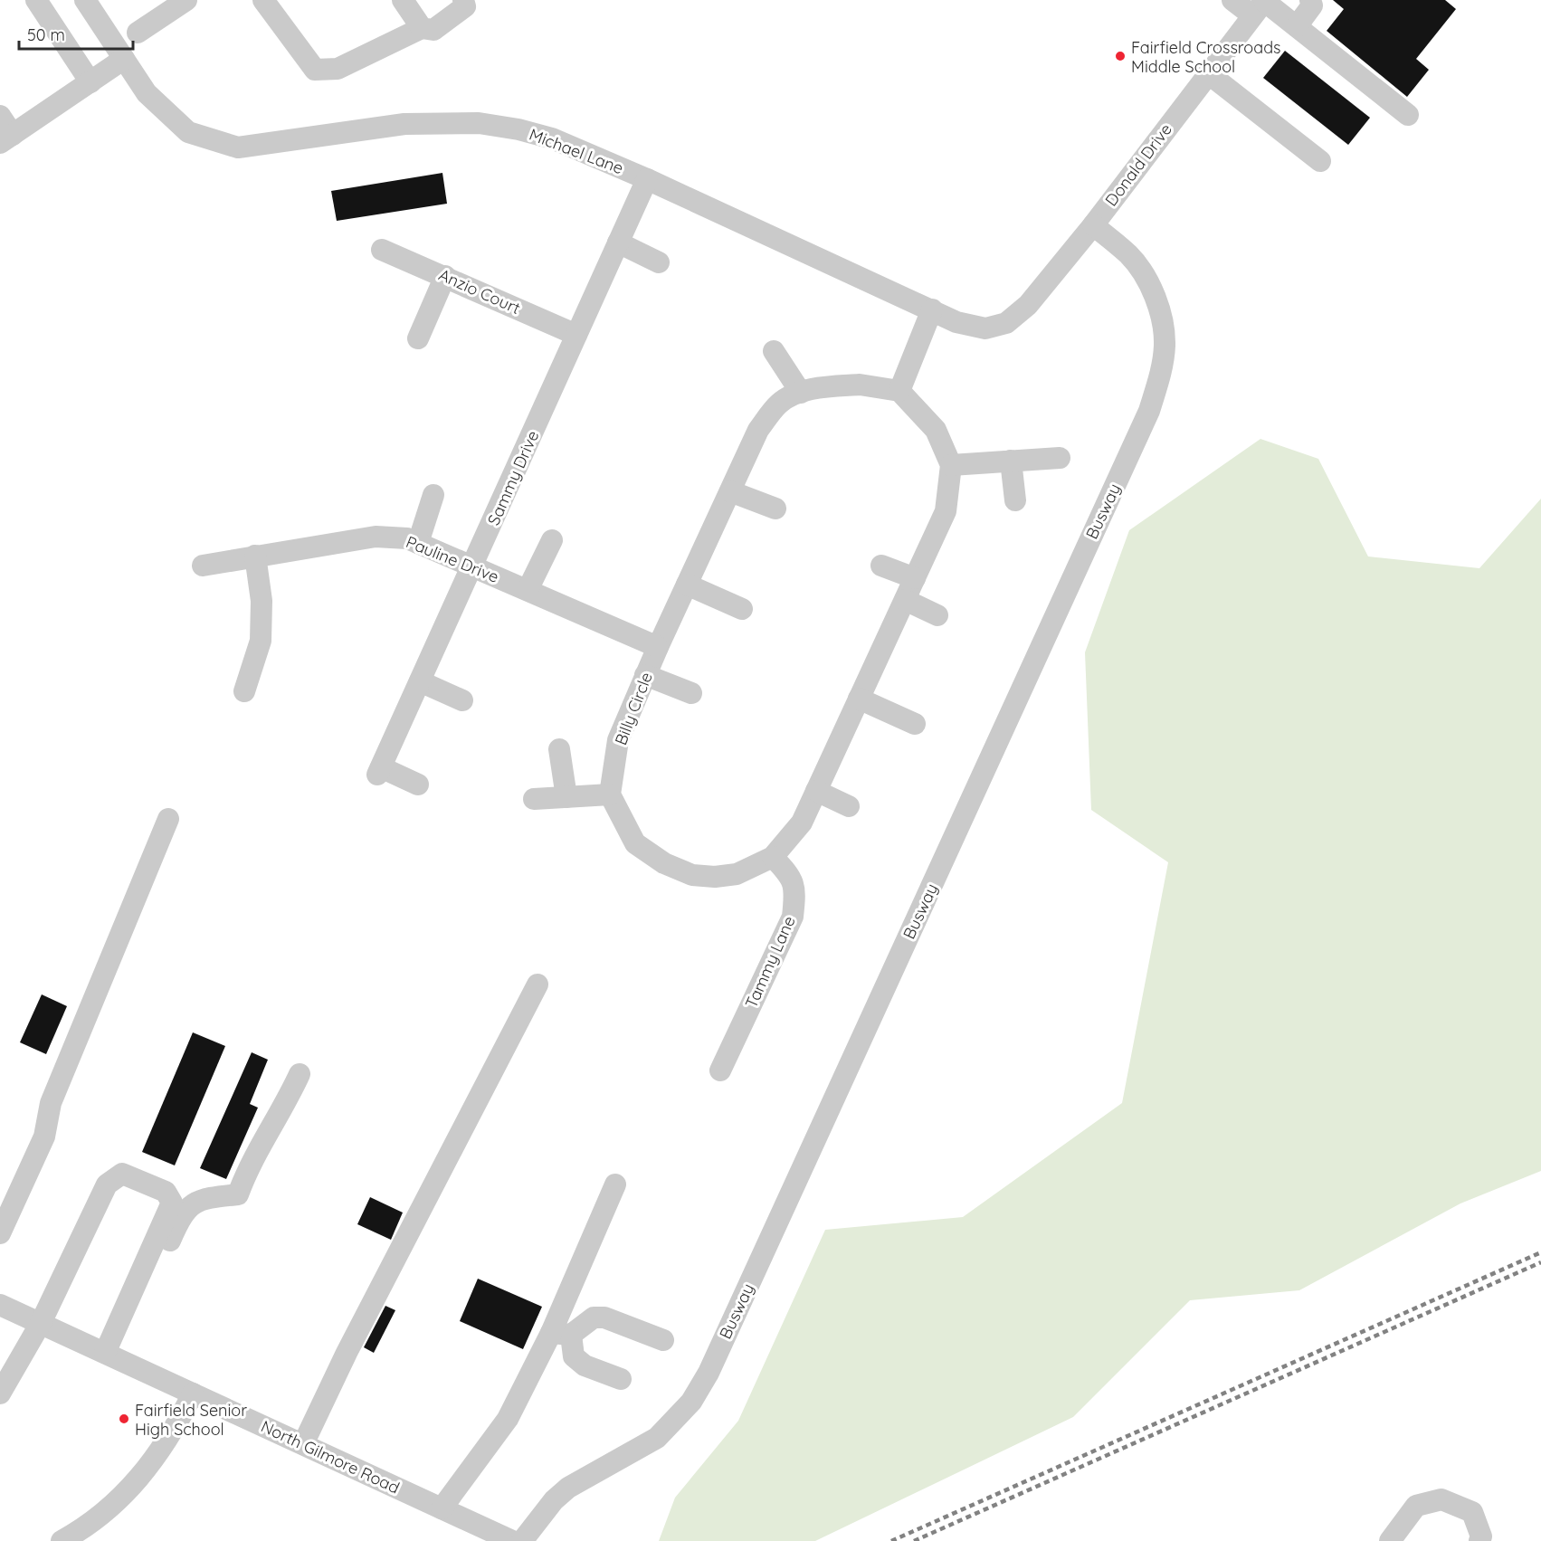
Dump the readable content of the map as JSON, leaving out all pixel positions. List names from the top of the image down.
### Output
{
  "streets": {
    "street": [
      "Michael Lane",
      "Donald Drive",
      "Anzio Court",
      "Sammy Drive",
      "Busway",
      "Pauline Drive",
      "Billy Circle",
      "Tammy Lane",
      "North Gilmore Road"
    ]
  },
  "crossings": [
    ["Michael Lane", "Donald Drive"],
    ["Michael Lane", "Sammy Drive"],
    ["Donald Drive", "Busway"],
    ["Anzio Court", "Sammy Drive"],
    ["Sammy Drive", "Pauline Drive"],
    ["Pauline Drive", "Billy Circle"]
  ],
  "places": ["Fairfield Crossroads Middle School", "Fairfield Senior High School"],
  "scale_bar": "50 m"
}
